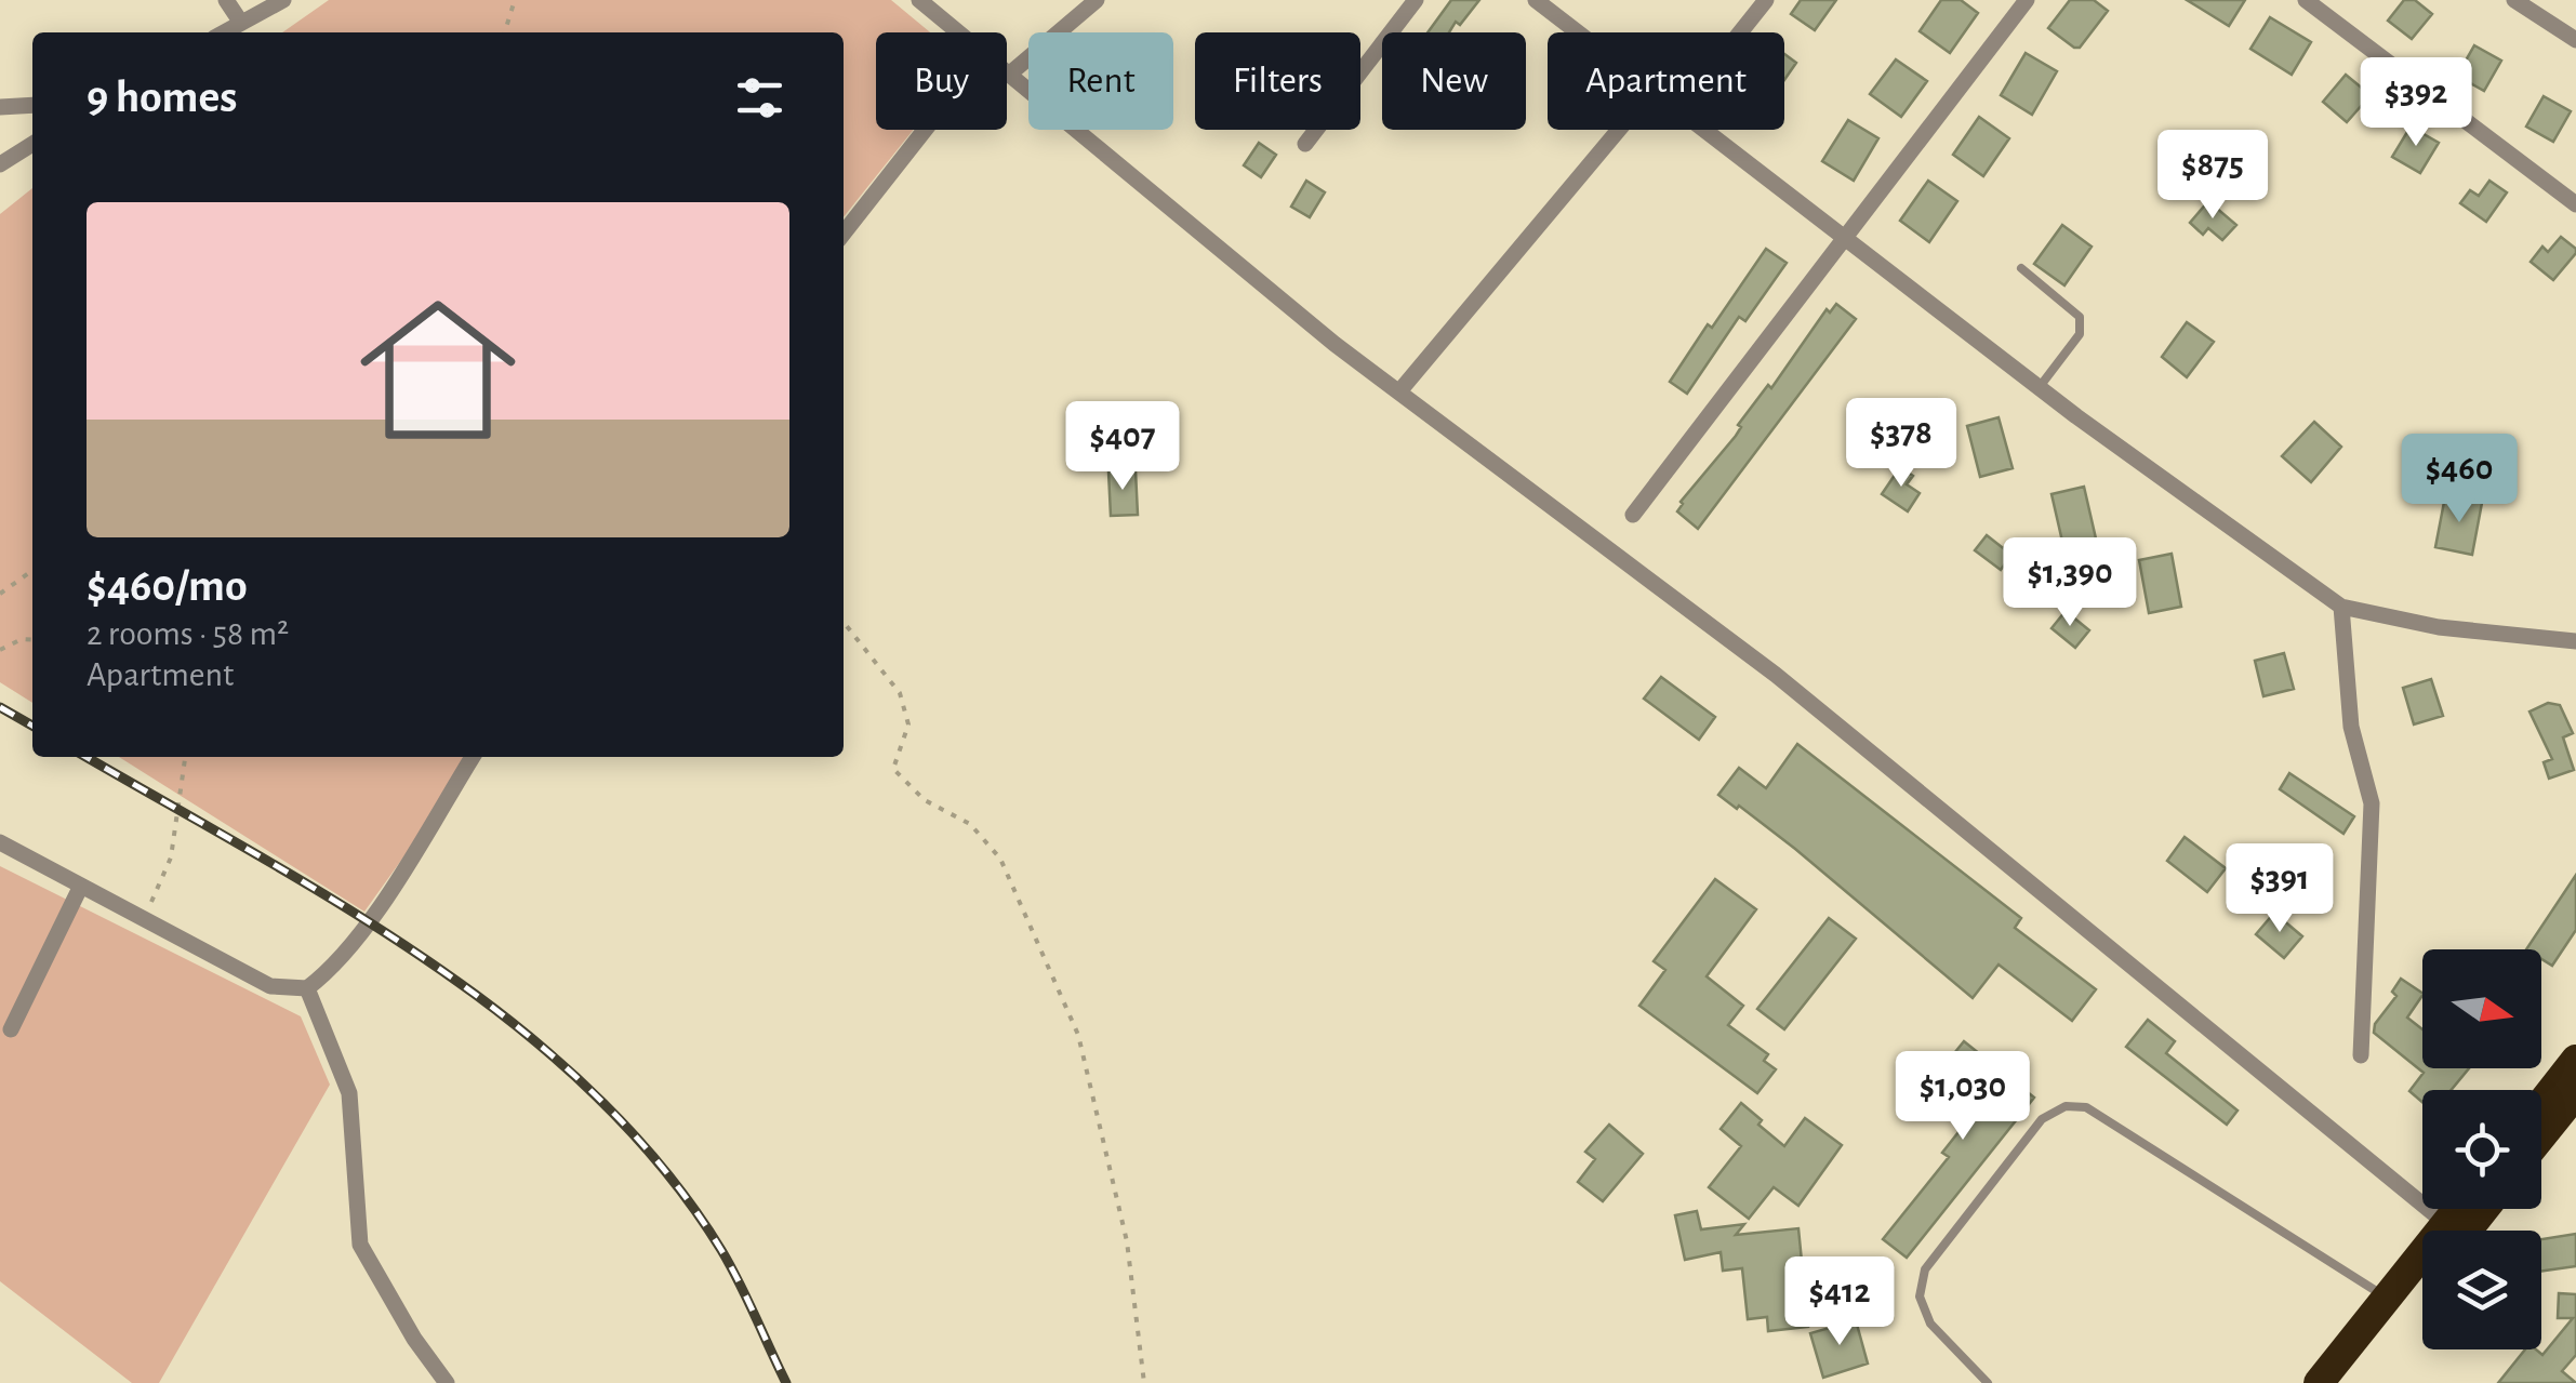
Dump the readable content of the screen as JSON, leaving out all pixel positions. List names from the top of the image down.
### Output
{
  "north": "right",
  "page": {
    "chip": [
      "Buy",
      "Rent",
      "Filters",
      "New",
      "Apartment"
    ],
    "heading": "9 homes",
    "price": [
      "$392",
      "$875",
      "$378",
      "$407",
      "$460",
      "$1,390",
      "$391",
      "$1,030",
      "$412"
    ],
    "list": [
      {
        "name": "$460/mo",
        "note": "2 rooms · 58 m² · Apartment"
      }
    ]
  }
}
